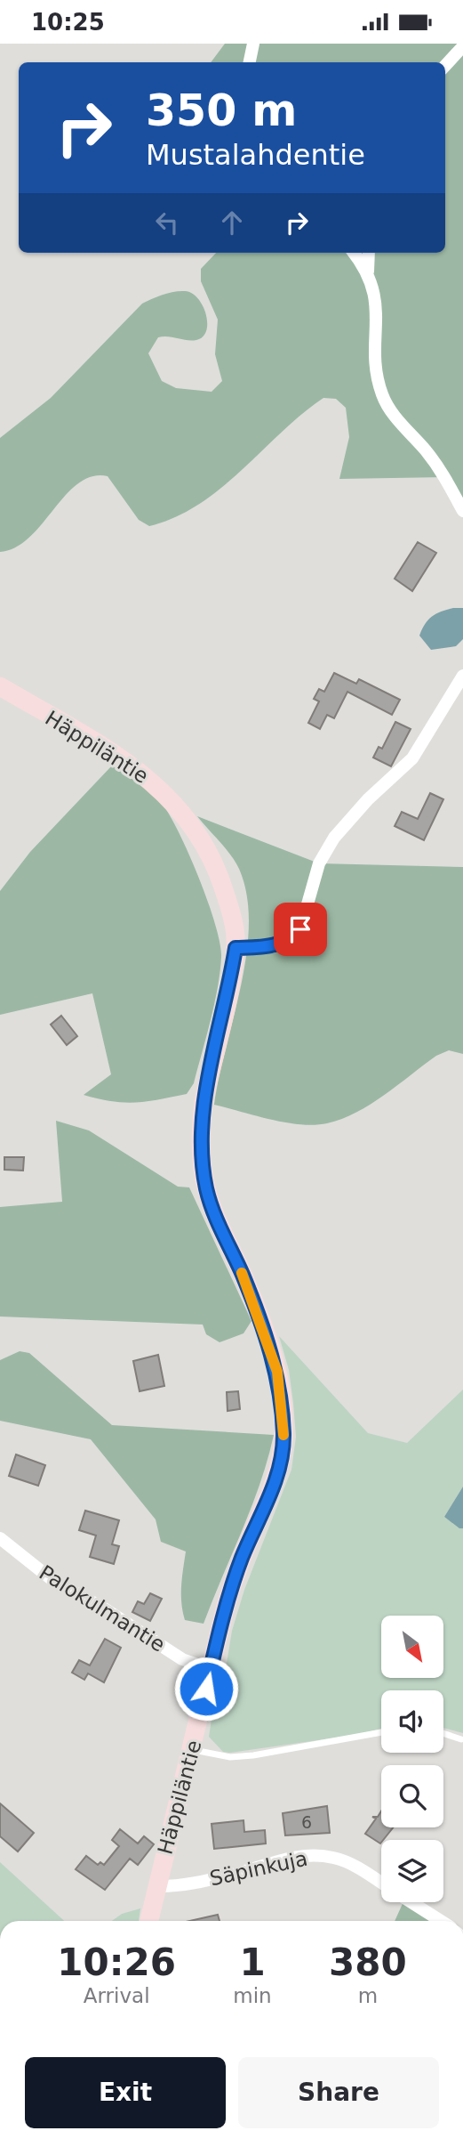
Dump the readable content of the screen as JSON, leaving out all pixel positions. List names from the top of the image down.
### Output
{
  "streets": {
    "street": ["Häppiläntie", "Palokulmantie", "Säpinkuja"]
  },
  "crossings": [
    ["Häppiläntie", "Palokulmantie"],
    ["Häppiläntie", "Säpinkuja"]
  ],
  "house_numbers": ["6"],
  "north": "bottom right",
  "page": {
    "status": "10:25",
    "turn": ["350 m", "Mustalahdentie"],
    "eta": [
      "10:26",
      "Arrival",
      "1",
      "min",
      "380",
      "m"
    ],
    "buttons": ["Exit", "Share"]
  }
}
